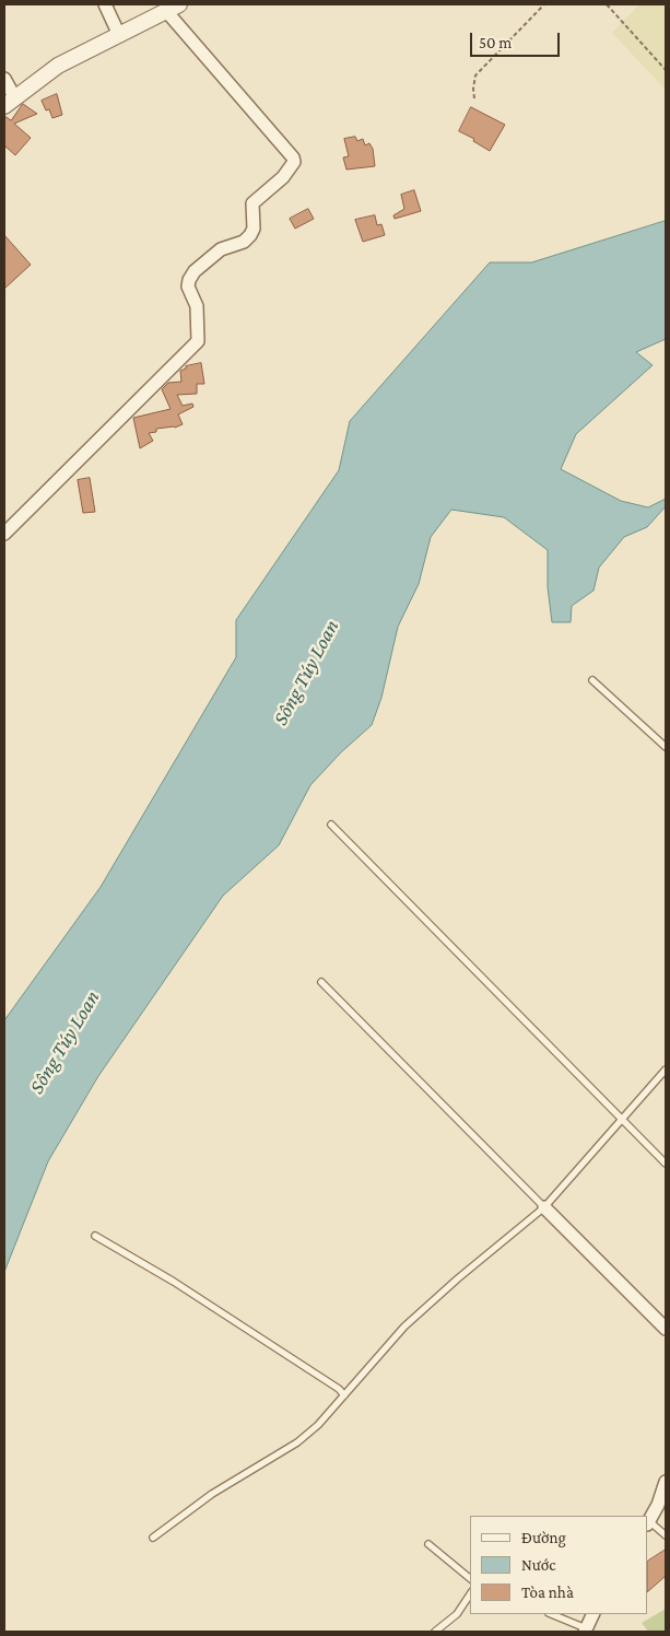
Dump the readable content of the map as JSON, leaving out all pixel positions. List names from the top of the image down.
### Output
{
  "water": ["Sông Túy Loan"],
  "legend": ["Đường", "Nước", "Tòa nhà"],
  "scale_bar": "50 m"
}
